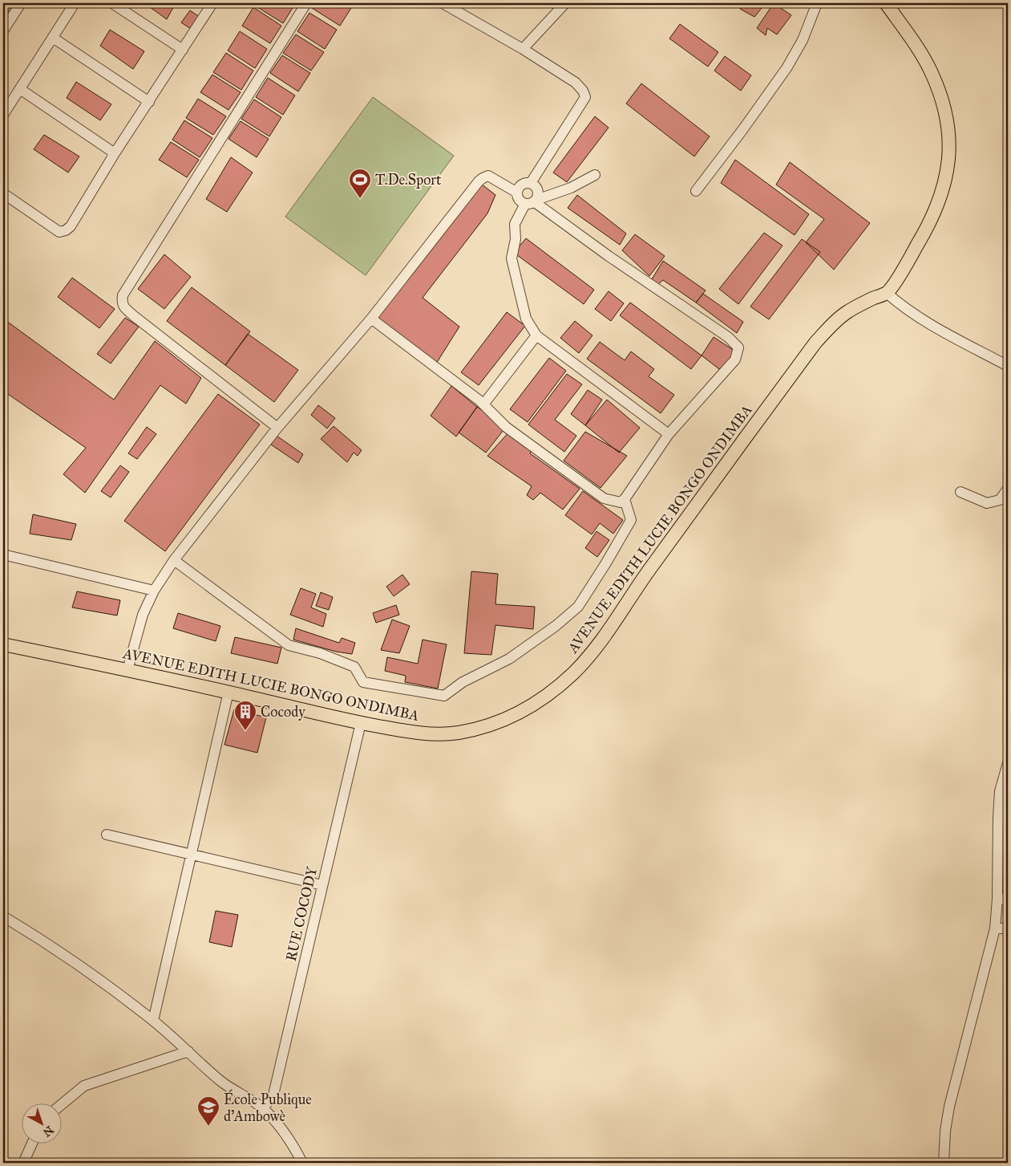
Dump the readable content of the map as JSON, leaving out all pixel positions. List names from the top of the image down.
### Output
{
  "streets": {
    "main road": ["AVENUE EDITH LUCIE BONGO ONDIMBA"],
    "street": ["RUE COCODY"]
  },
  "crossings": [
    ["AVENUE EDITH LUCIE BONGO ONDIMBA", "RUE COCODY"]
  ],
  "places": {
    "sports": ["T.De.Sport"],
    "building": ["Cocody"],
    "school or university": ["École Publique d’Ambowè"]
  },
  "north": "bottom right"
}
